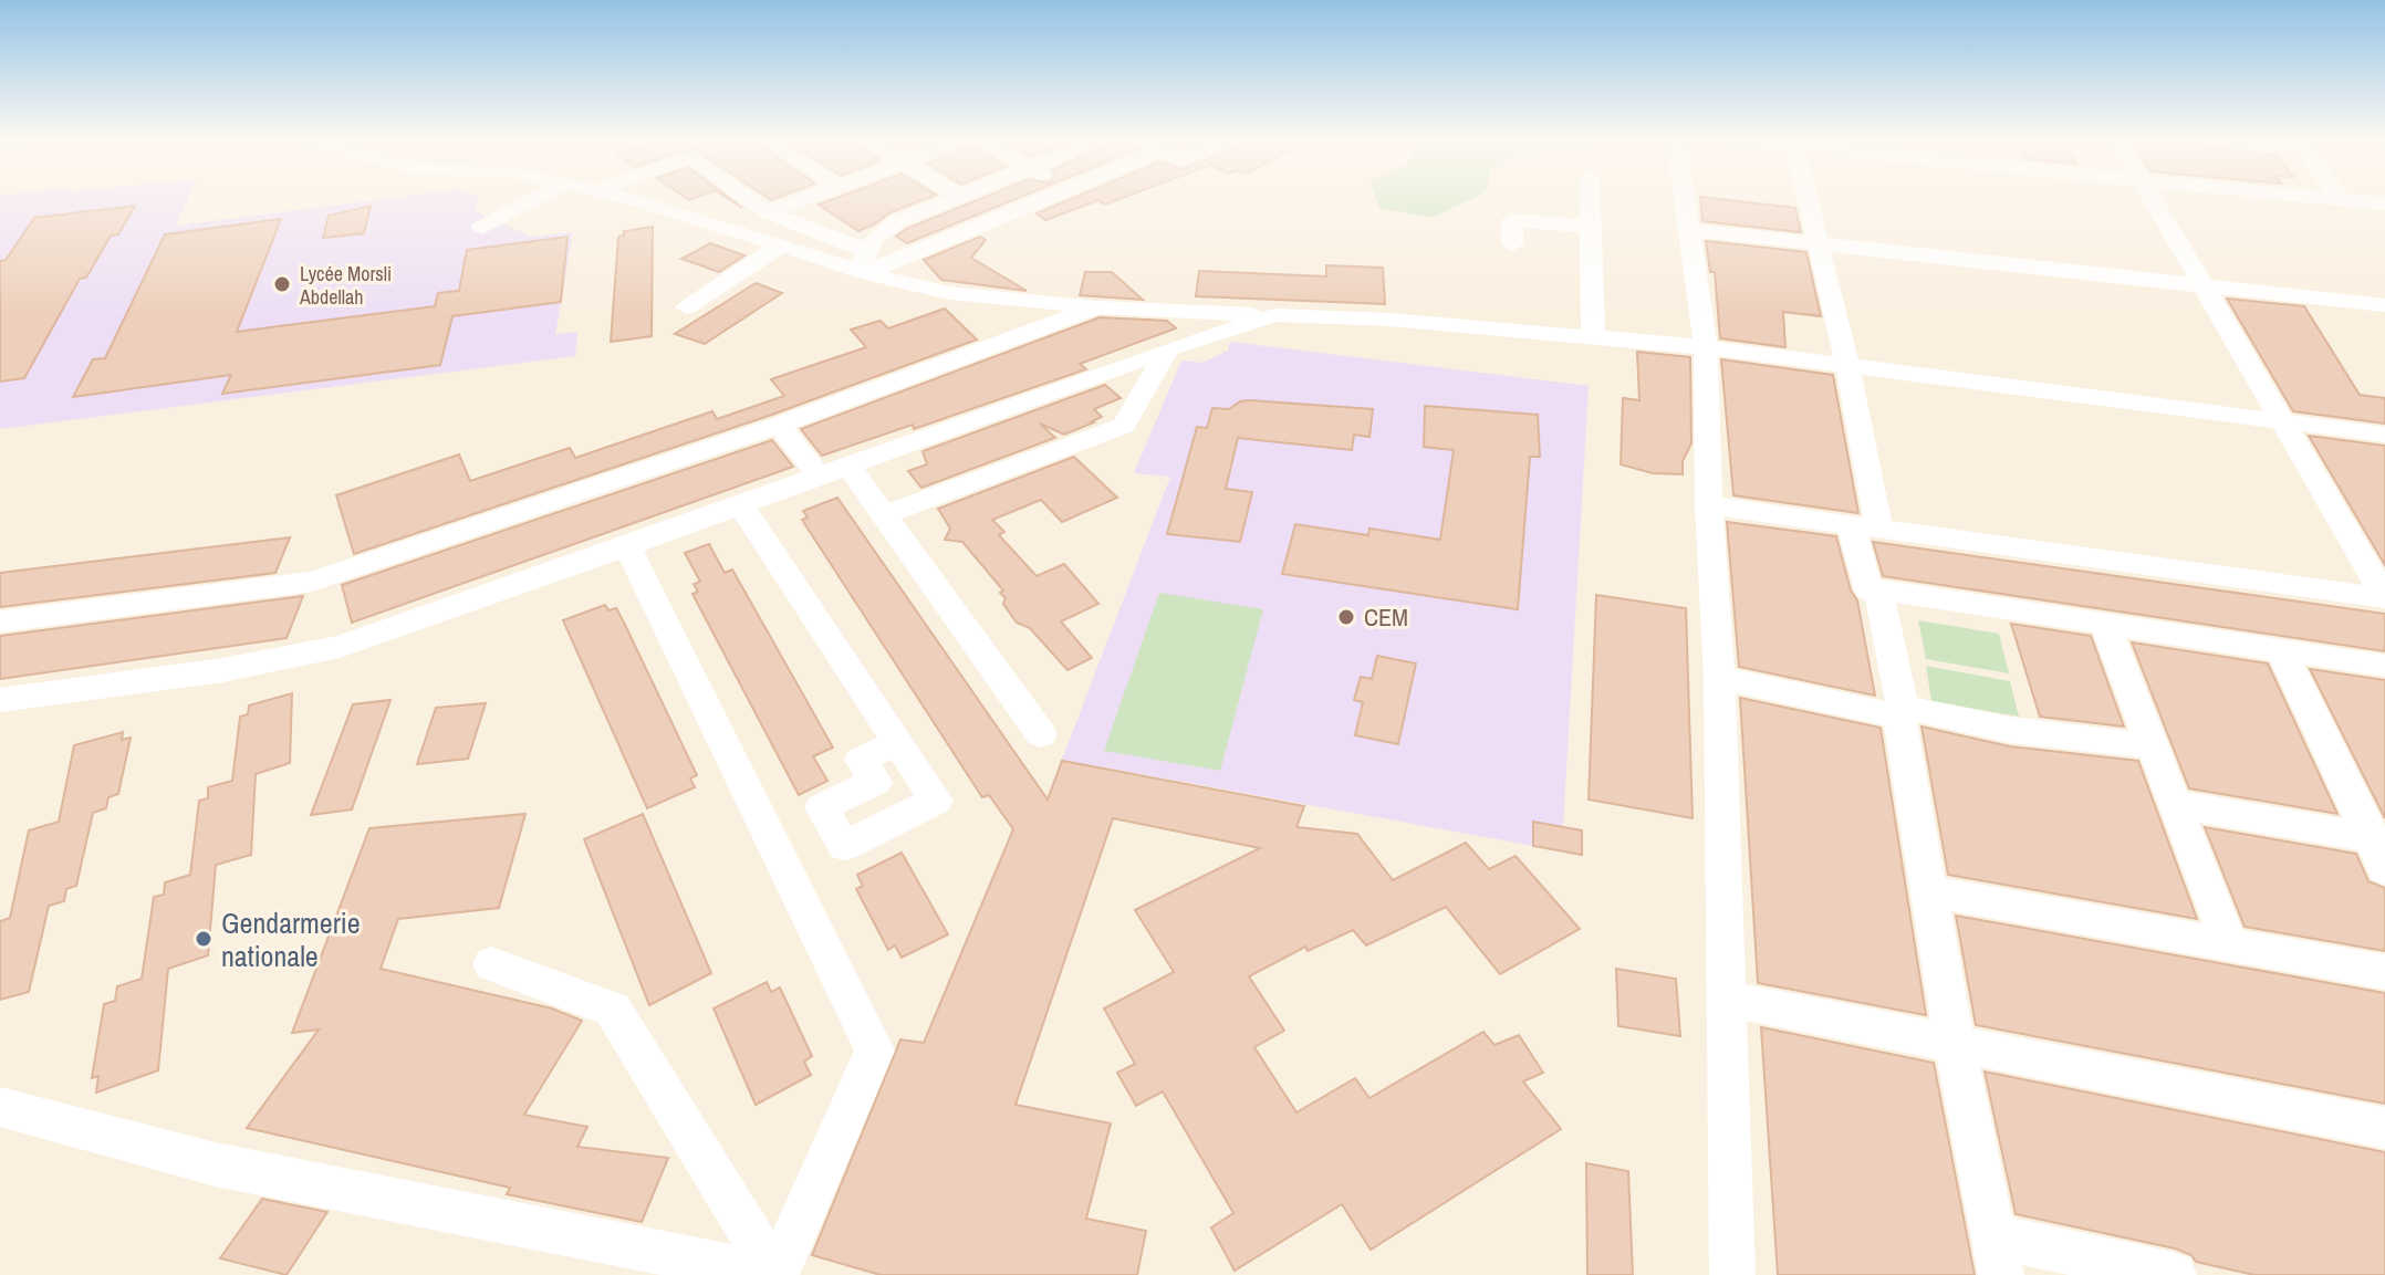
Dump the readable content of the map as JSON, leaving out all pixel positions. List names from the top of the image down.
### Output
{
  "places": ["Lycée Morsli Abdellah", "CEM", "Gendarmerie nationale"]
}
